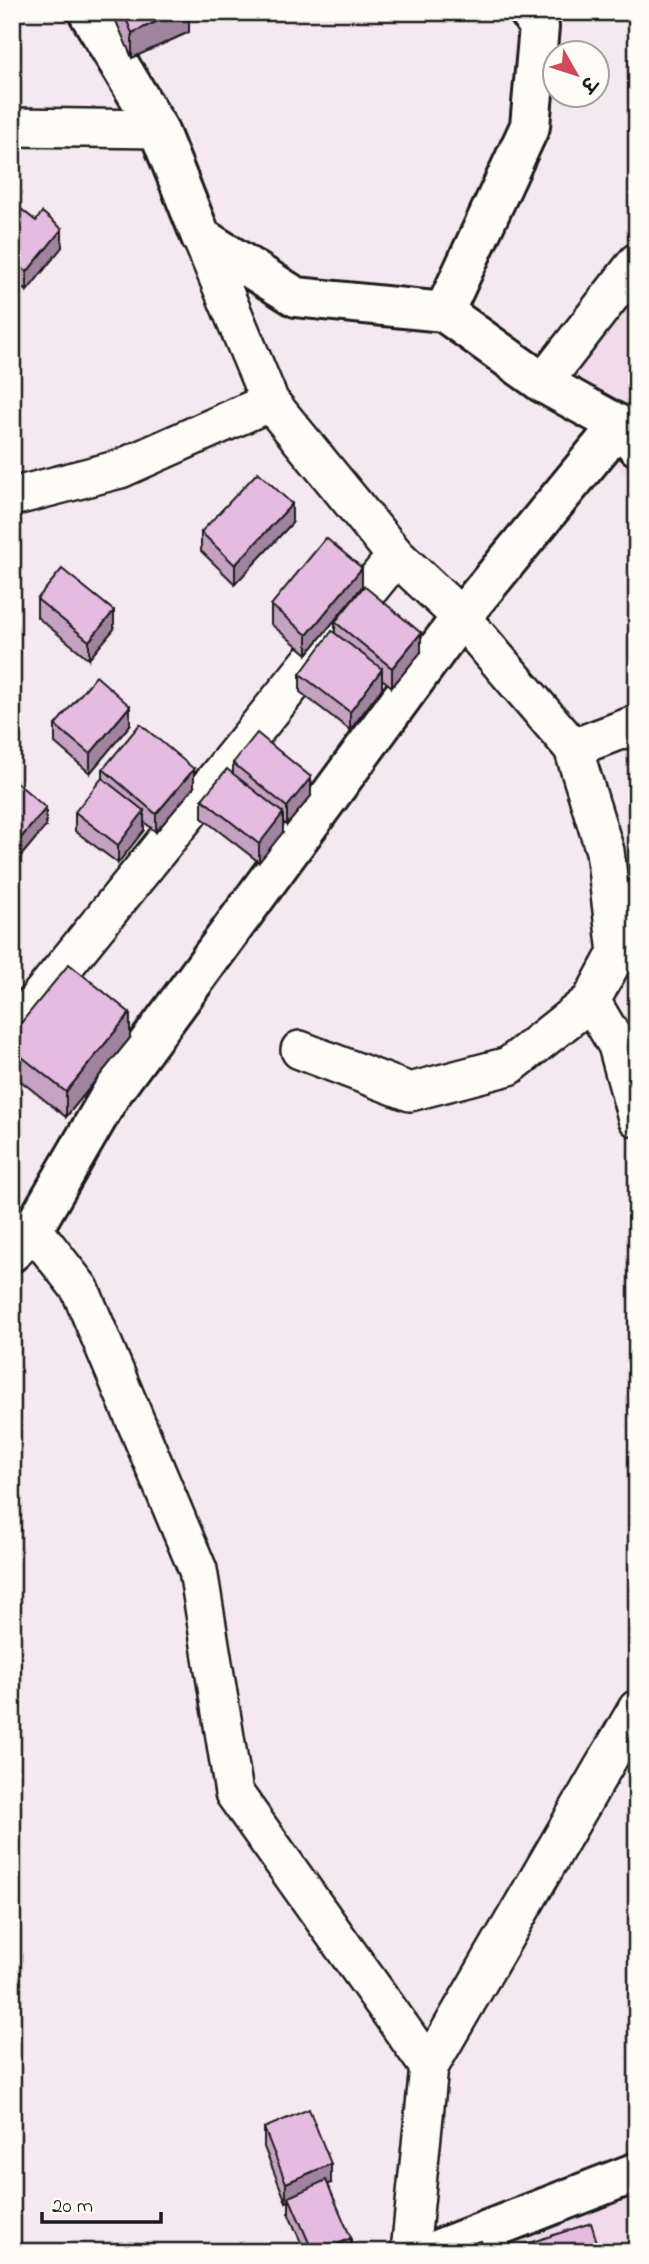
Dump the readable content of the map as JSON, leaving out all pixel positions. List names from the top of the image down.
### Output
{
  "scale_bar": "20 m",
  "north": "bottom right"
}
